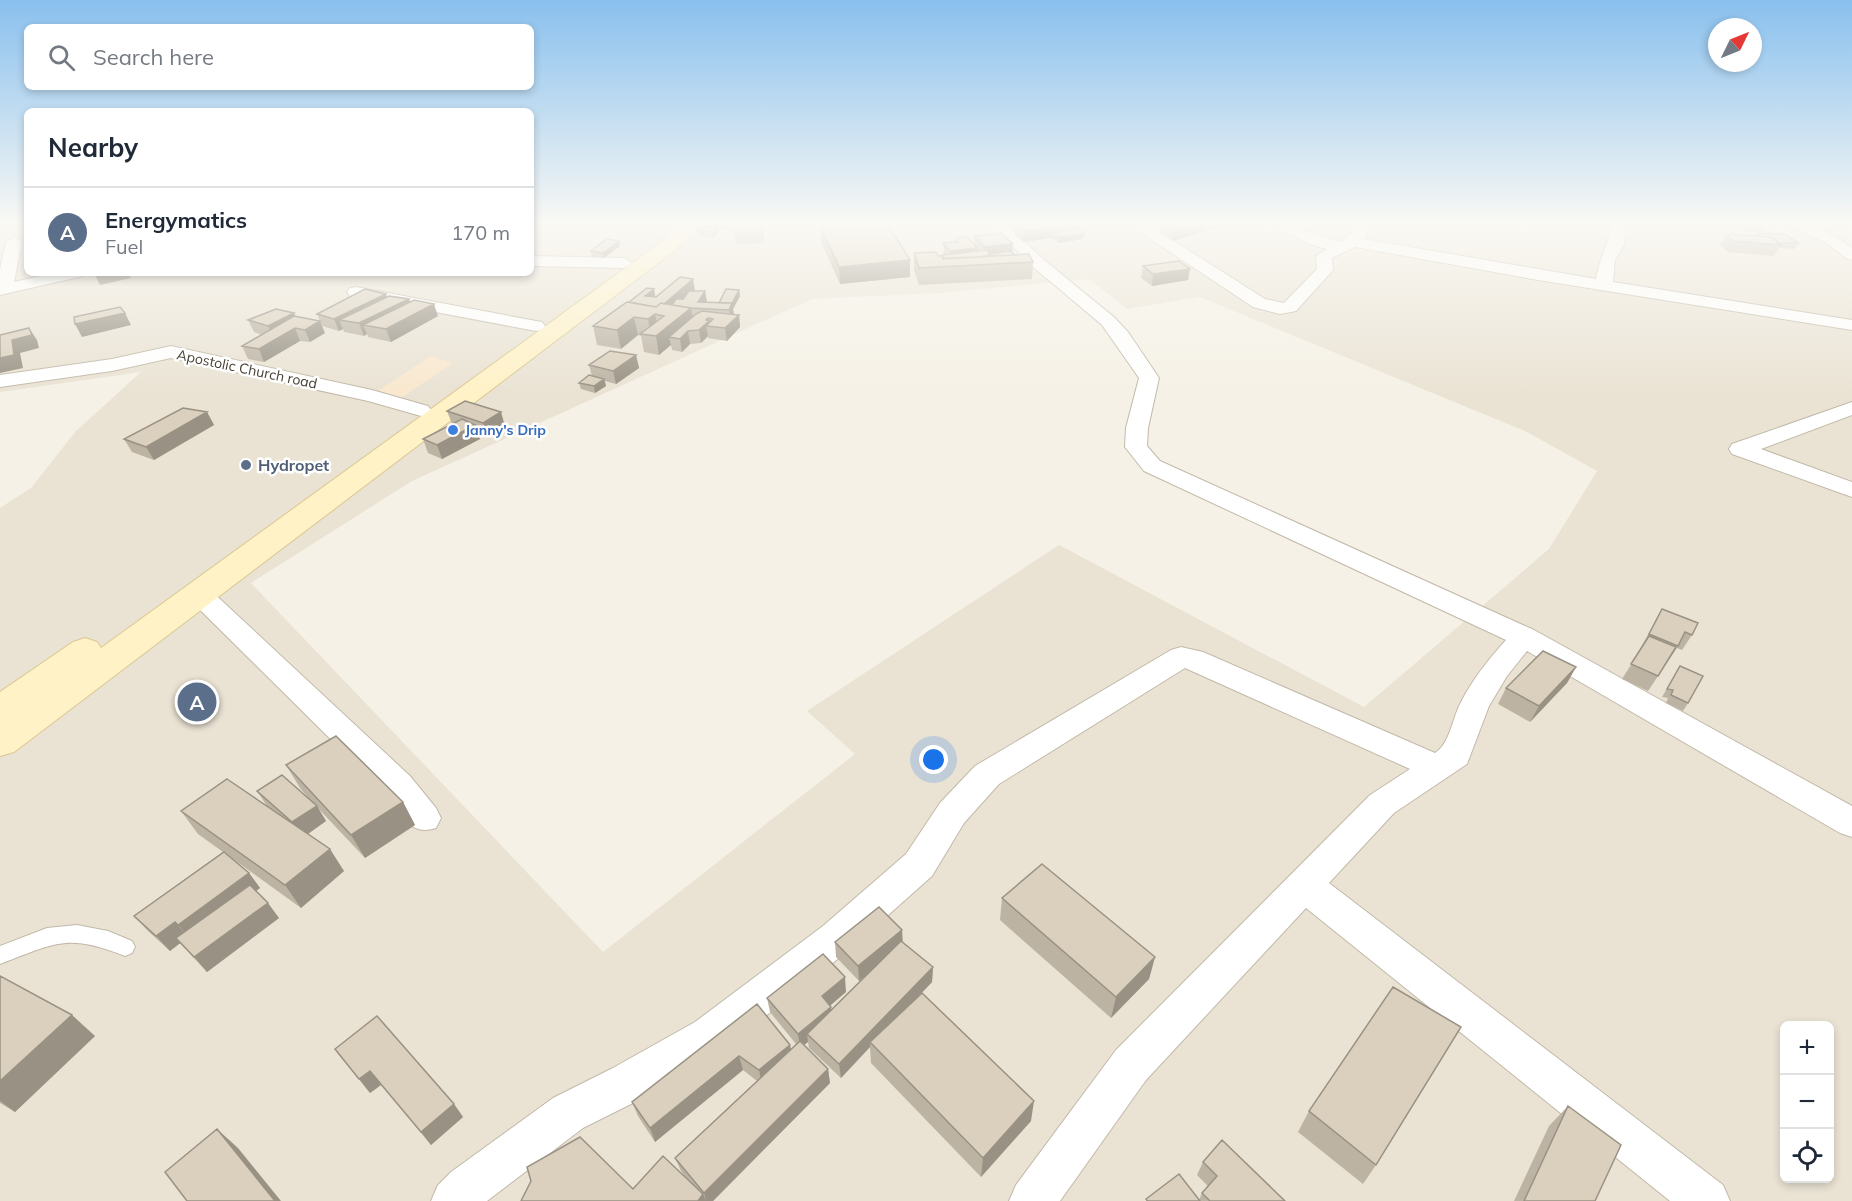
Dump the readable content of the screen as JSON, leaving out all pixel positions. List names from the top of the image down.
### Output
{
  "streets": {
    "street": ["Apostolic Church road"]
  },
  "places": ["Janny's Drip", "Hydropet"],
  "north": "top right",
  "page": {
    "search": "Search here",
    "heading": "Nearby",
    "list": [
      {
        "mark": "A",
        "name": "Energymatics",
        "note": "Fuel",
        "value": "170 m"
      }
    ],
    "pins": "A",
    "map_buttons": ["+", "−"]
  }
}
